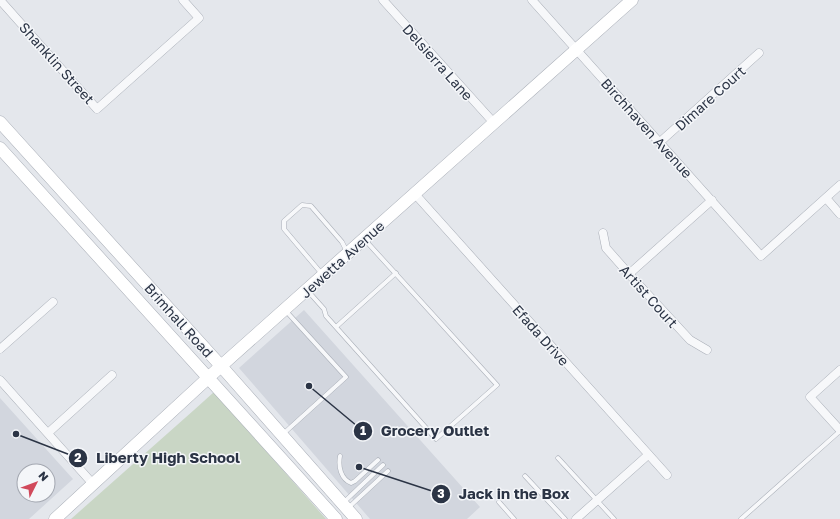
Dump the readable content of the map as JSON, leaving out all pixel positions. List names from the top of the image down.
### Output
{
  "streets": {
    "street": [
      "Delsierra Lane",
      "Shanklin Street",
      "Dimare Court",
      "Birchhaven Avenue",
      "Jewetta Avenue",
      "Artist Court",
      "Brimhall Road",
      "Efada Drive"
    ]
  },
  "crossings": [
    ["Delsierra Lane", "Jewetta Avenue"],
    ["Dimare Court", "Birchhaven Avenue"],
    ["Birchhaven Avenue", "Jewetta Avenue"],
    ["Jewetta Avenue", "Brimhall Road"],
    ["Jewetta Avenue", "Efada Drive"]
  ],
  "places": ["Grocery Outlet", "Liberty High School", "Jack in the Box"],
  "north": "top right"
}
